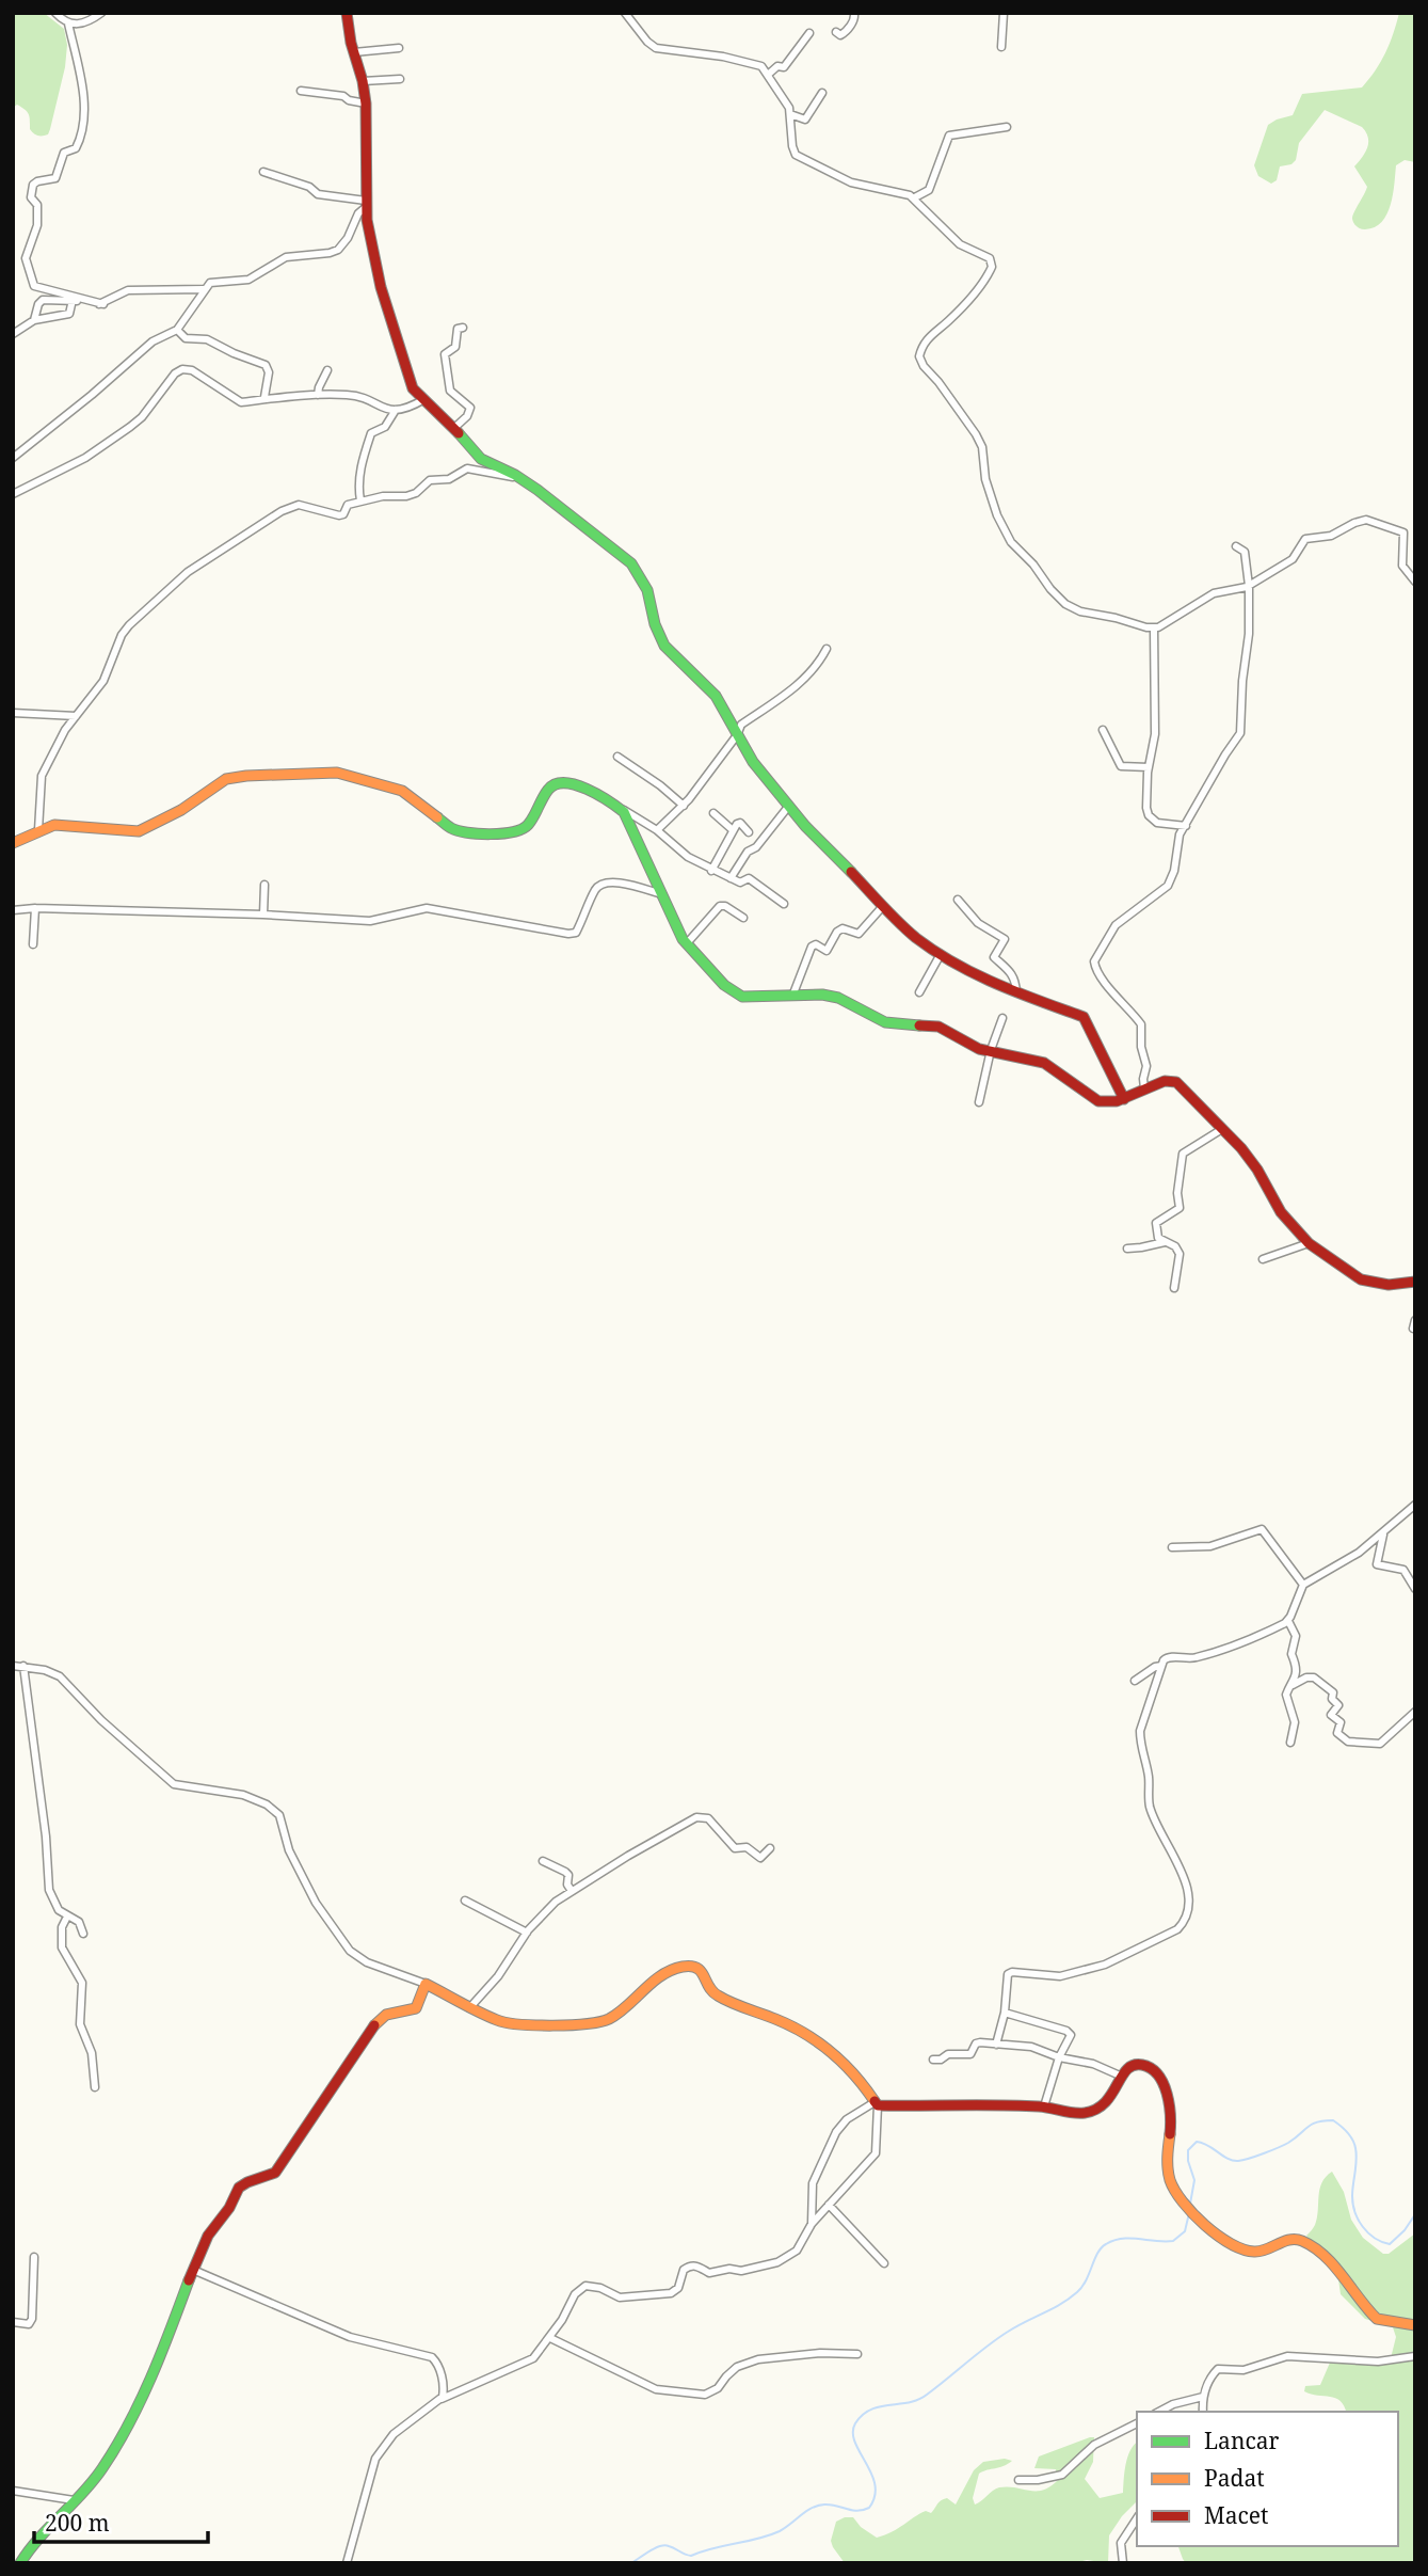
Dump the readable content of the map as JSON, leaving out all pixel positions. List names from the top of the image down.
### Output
{
  "legend": ["Lancar", "Padat", "Macet"],
  "scale_bar": "200 m"
}
